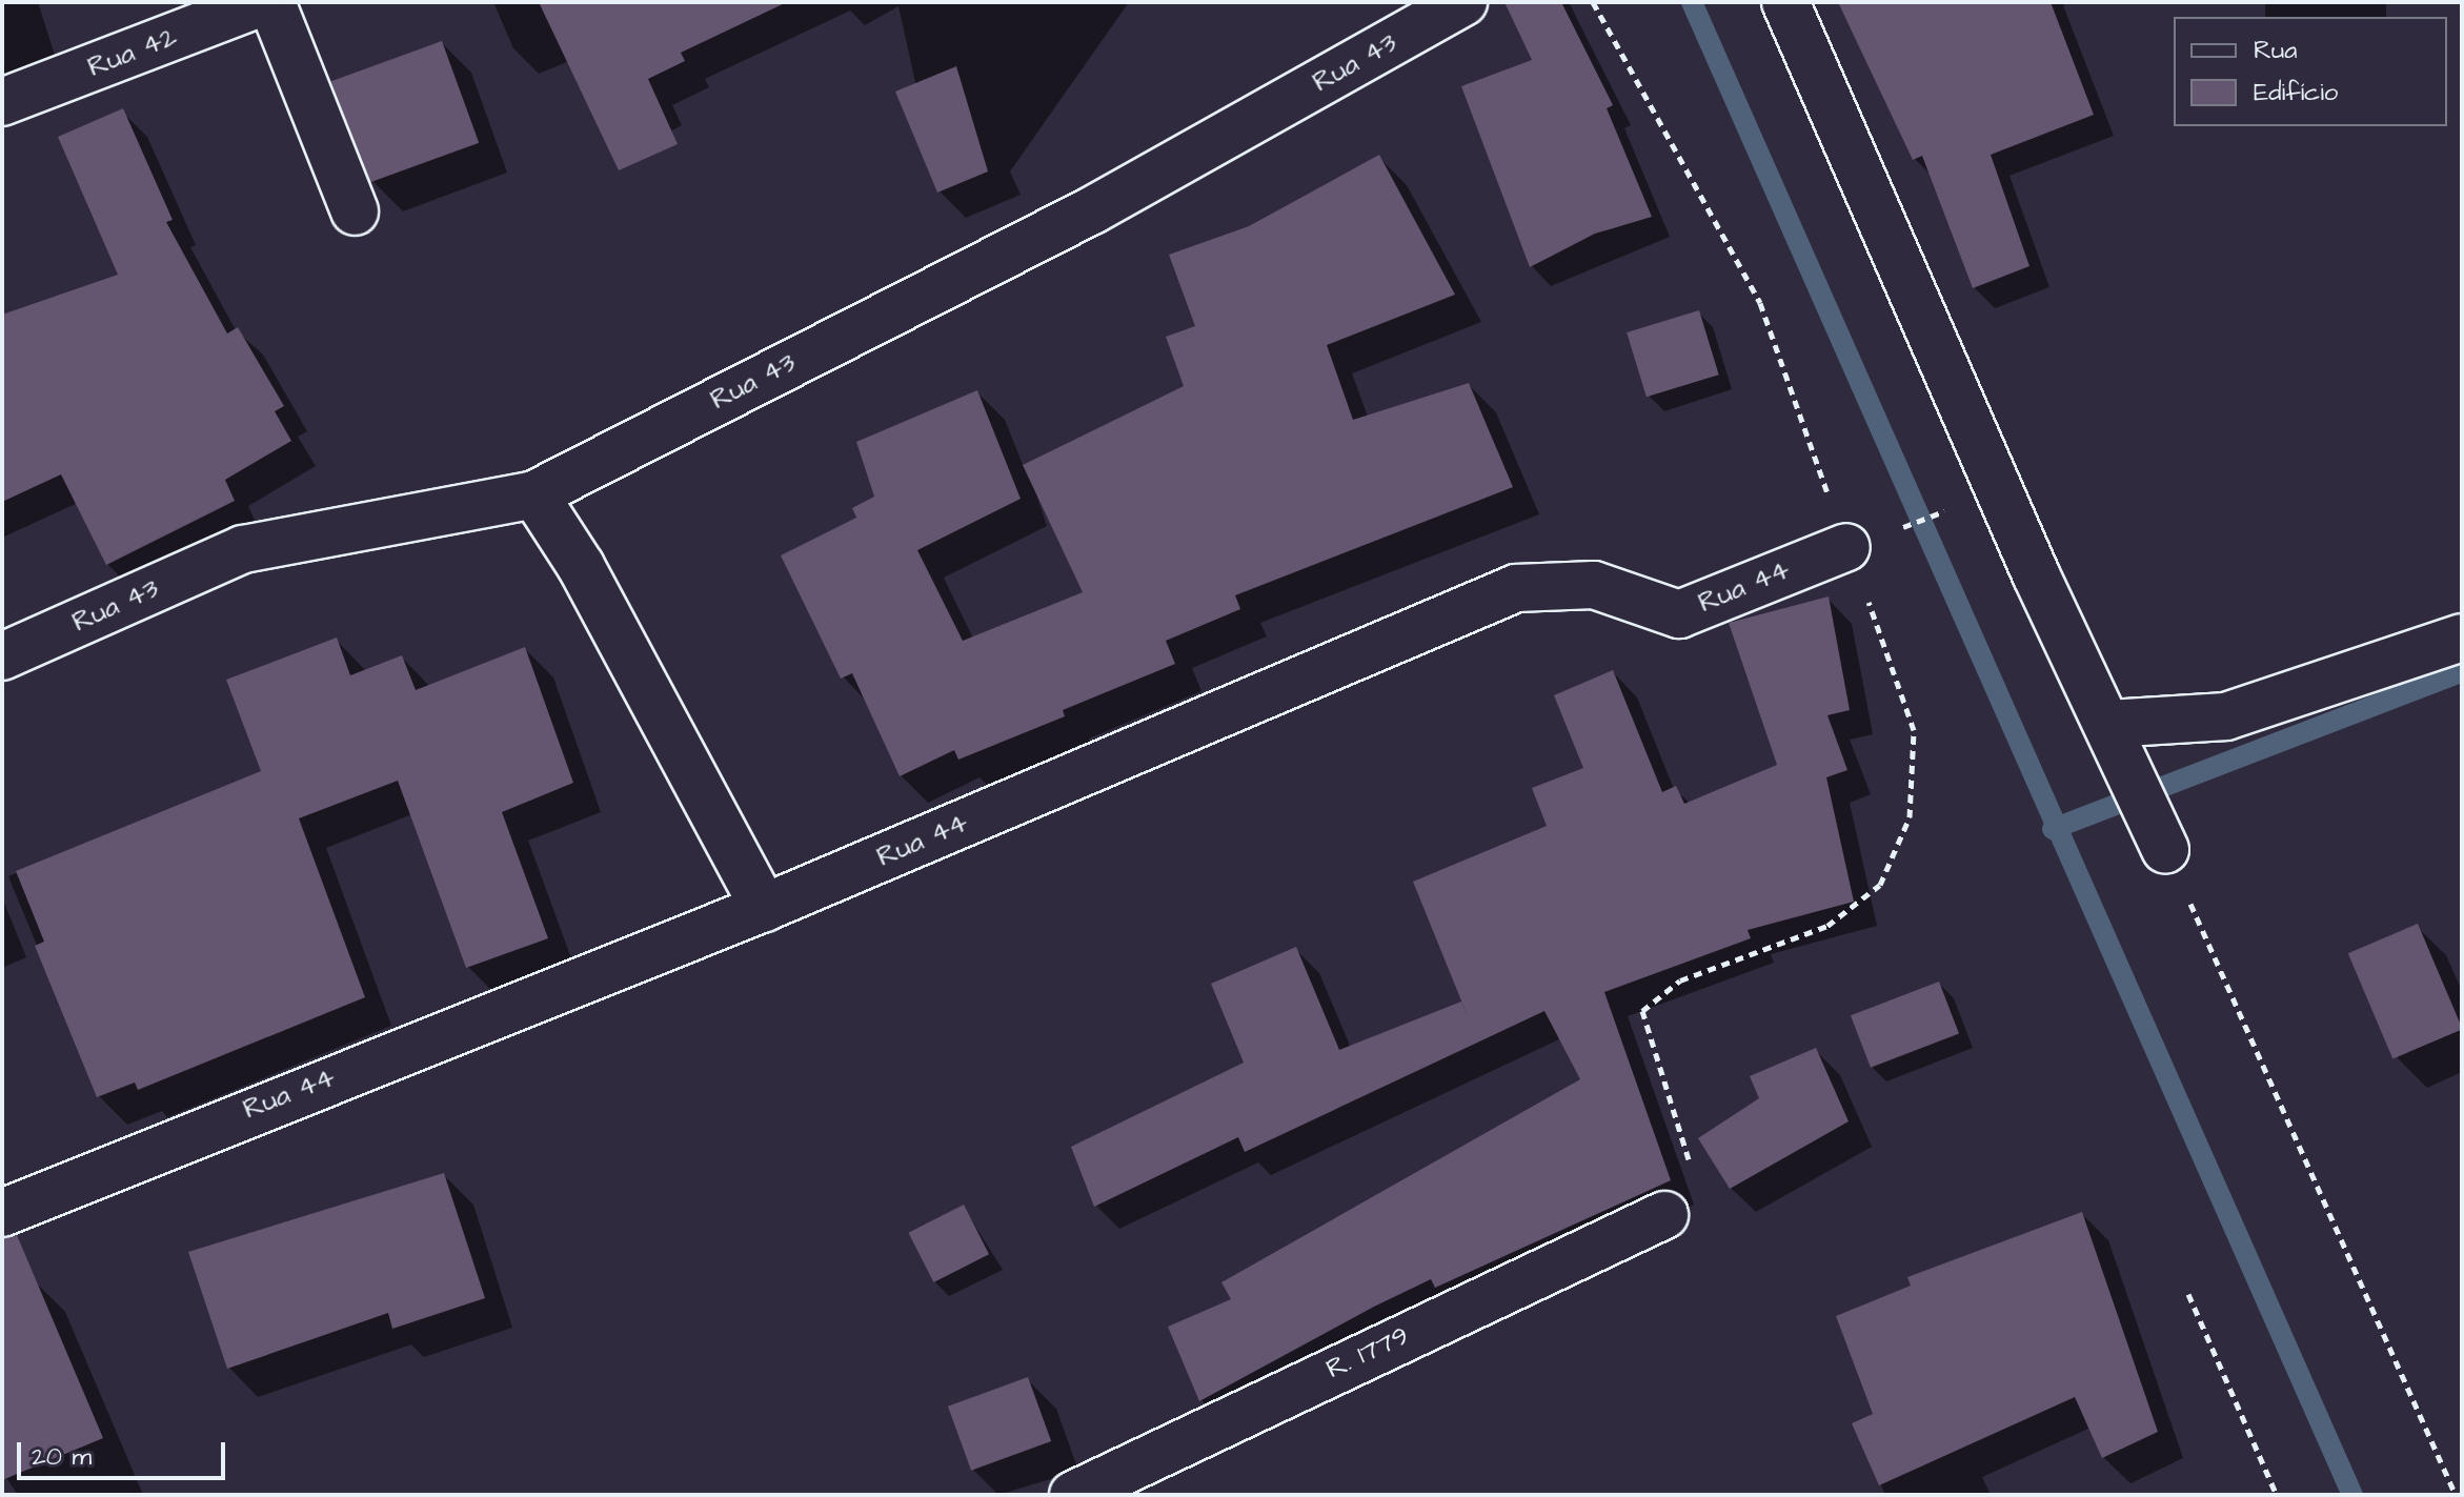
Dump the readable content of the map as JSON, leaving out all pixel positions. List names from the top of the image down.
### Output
{
  "streets": {
    "street": [
      "Rua 42",
      "Rua 43",
      "Rua 44",
      "R. 1779"
    ]
  },
  "legend": ["Rua", "Edifício"],
  "scale_bar": "20 m"
}
